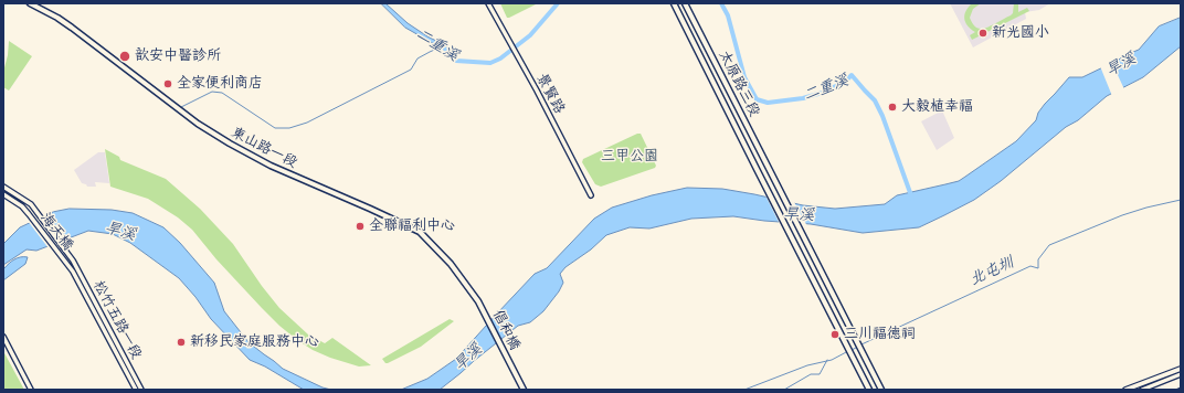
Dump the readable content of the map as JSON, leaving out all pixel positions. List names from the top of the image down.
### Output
{
  "streets": {
    "main road": ["太原路三段", "東山路一段", "倡和橋"],
    "street": ["景賢路", "海天橋", "松竹五路一段"]
  },
  "crossings": [
    ["東山路一段", "倡和橋"],
    ["海天橋", "松竹五路一段"]
  ],
  "water": ["二重溪", "旱溪", "北屯圳"],
  "parks": ["三甲公園"],
  "places": [
    "新光國小",
    "歆安中醫診所",
    "全家便利商店",
    "大毅植幸福",
    "全聯福利中心",
    "三川福德祠",
    "新移民家庭服務中心"
  ]
}
